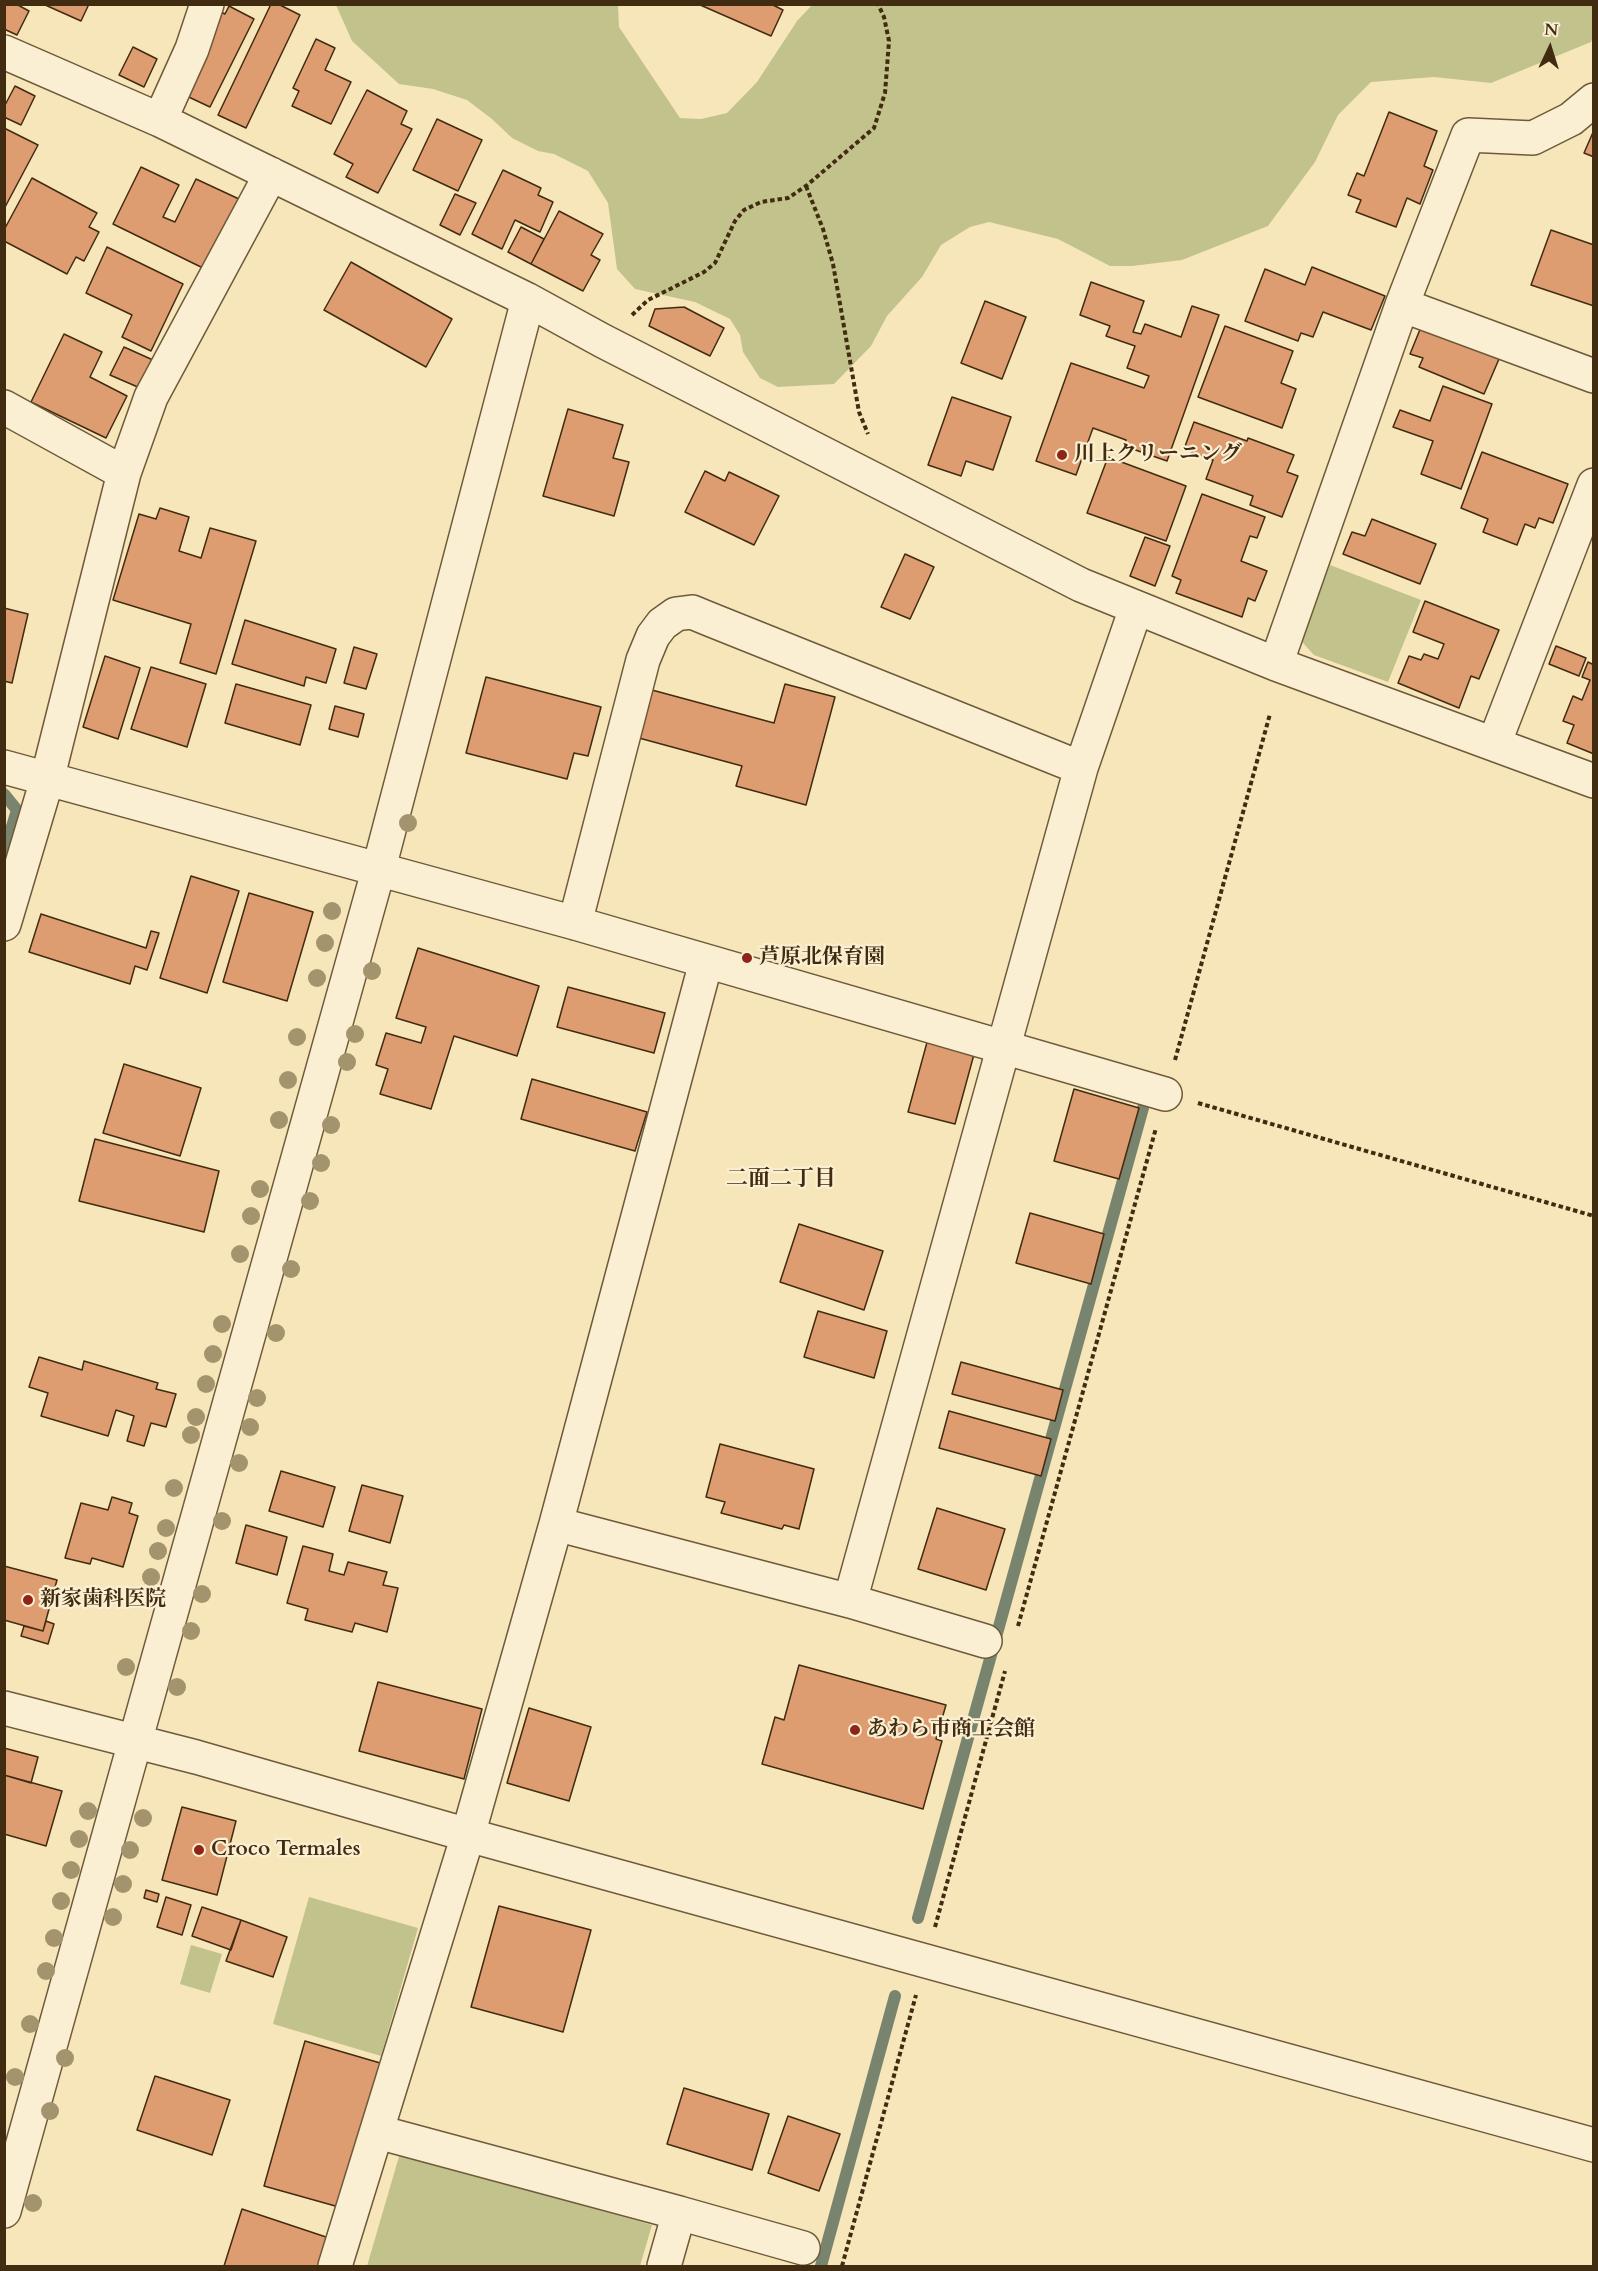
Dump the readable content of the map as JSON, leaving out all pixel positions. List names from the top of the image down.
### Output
{
  "districts": ["二面二丁目"],
  "places": [
    "川上クリーニング",
    "芦原北保育園",
    "新家歯科医院",
    "あわら市商工会館",
    "Croco Termales"
  ],
  "north": "top"
}
